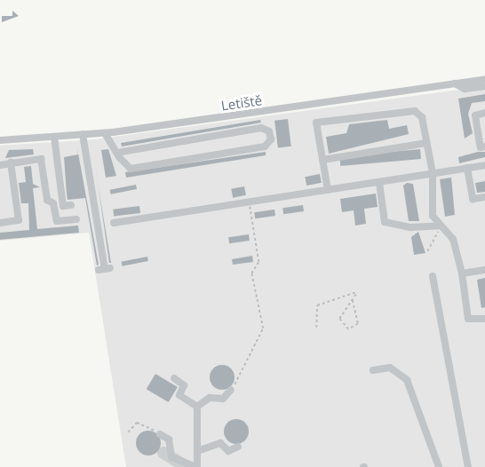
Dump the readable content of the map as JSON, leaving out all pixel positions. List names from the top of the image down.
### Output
{
  "streets": {
    "street": ["Letiště"]
  }
}
